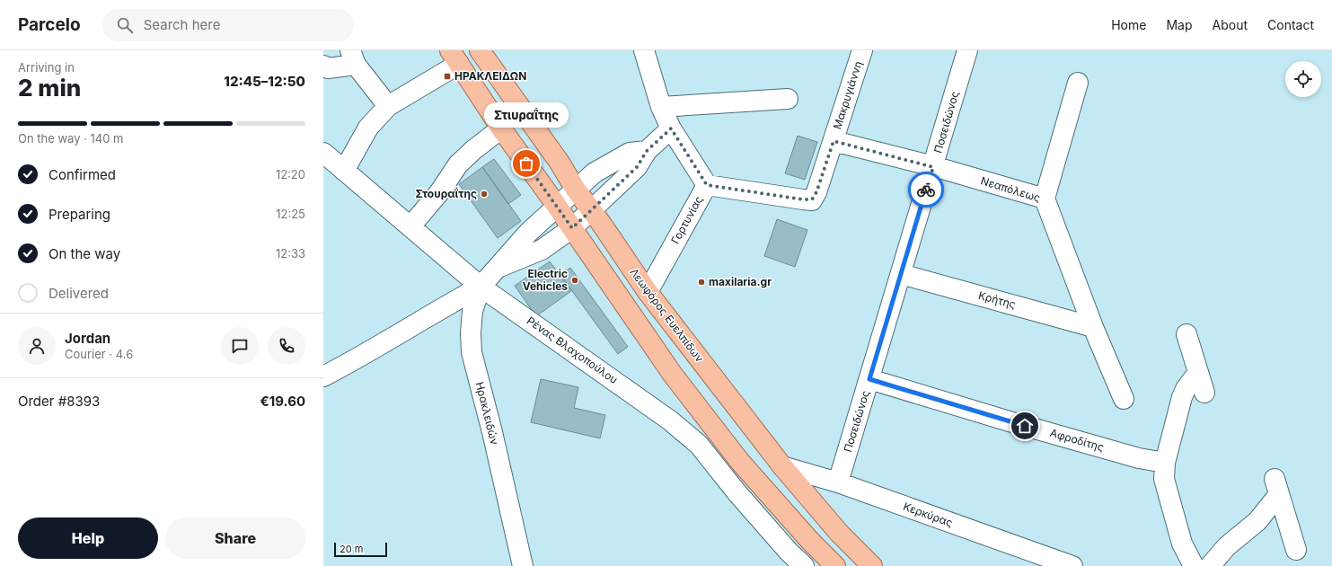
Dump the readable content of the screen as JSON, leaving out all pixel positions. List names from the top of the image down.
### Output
{
  "streets": {
    "main road": ["Λεωφόρος Ευελπίδων"],
    "street": [
      "Μακρυγιάννη",
      "Ποσειδώνος",
      "Νεαπόλεως",
      "Γορτυνίας",
      "Κρήτης",
      "Ρένας Βλαχοπούλου",
      "Ηρακλειδών",
      "Αφροδίτης",
      "Κερκύρας"
    ]
  },
  "crossings": [
    ["Μακρυγιάννη", "Νεαπόλεως"],
    ["Μακρυγιάννη", "Γορτυνίας"],
    ["Ποσειδώνος", "Νεαπόλεως"],
    ["Ποσειδώνος", "Κρήτης"],
    ["Ποσειδώνος", "Αφροδίτης"],
    ["Ποσειδώνος", "Κερκύρας"],
    ["Νεαπόλεως", "Κρήτης"],
    ["Γορτυνίας", "Λεωφόρος Ευελπίδων"],
    ["Γορτυνίας", "Ηρακλειδών"],
    ["Λεωφόρος Ευελπίδων", "Ηρακλειδών"],
    ["Λεωφόρος Ευελπίδων", "Κερκύρας"],
    ["Ρένας Βλαχοπούλου", "Ηρακλειδών"]
  ],
  "places": {
    "transit": ["ΗΡΑΚΛΕΙΔΩΝ"],
    "other": [
      "Στιυραΐτης",
      "Στουραΐτης",
      "Electric Vehicles",
      "maxilaria.gr"
    ]
  },
  "scale_bar": "20 m",
  "page": {
    "header": "Parcelo",
    "search": "Search here",
    "nav": [
      "Home",
      "Map",
      "About",
      "Contact"
    ],
    "heading": ["2 min", "Arriving in", "12:45–12:50"],
    "panel": [
      "Jordan",
      "Courier · 4.6",
      "Order #8393",
      "€19.60"
    ],
    "bubble": "Στιυραΐτης",
    "bar": "On the way · 140 m",
    "list": [
      ["Confirmed", "12:20"],
      ["Preparing", "12:25"],
      ["On the way", "12:33"],
      "Delivered"
    ],
    "buttons": ["Help", "Share"],
    "scale": "20 m"
  }
}
